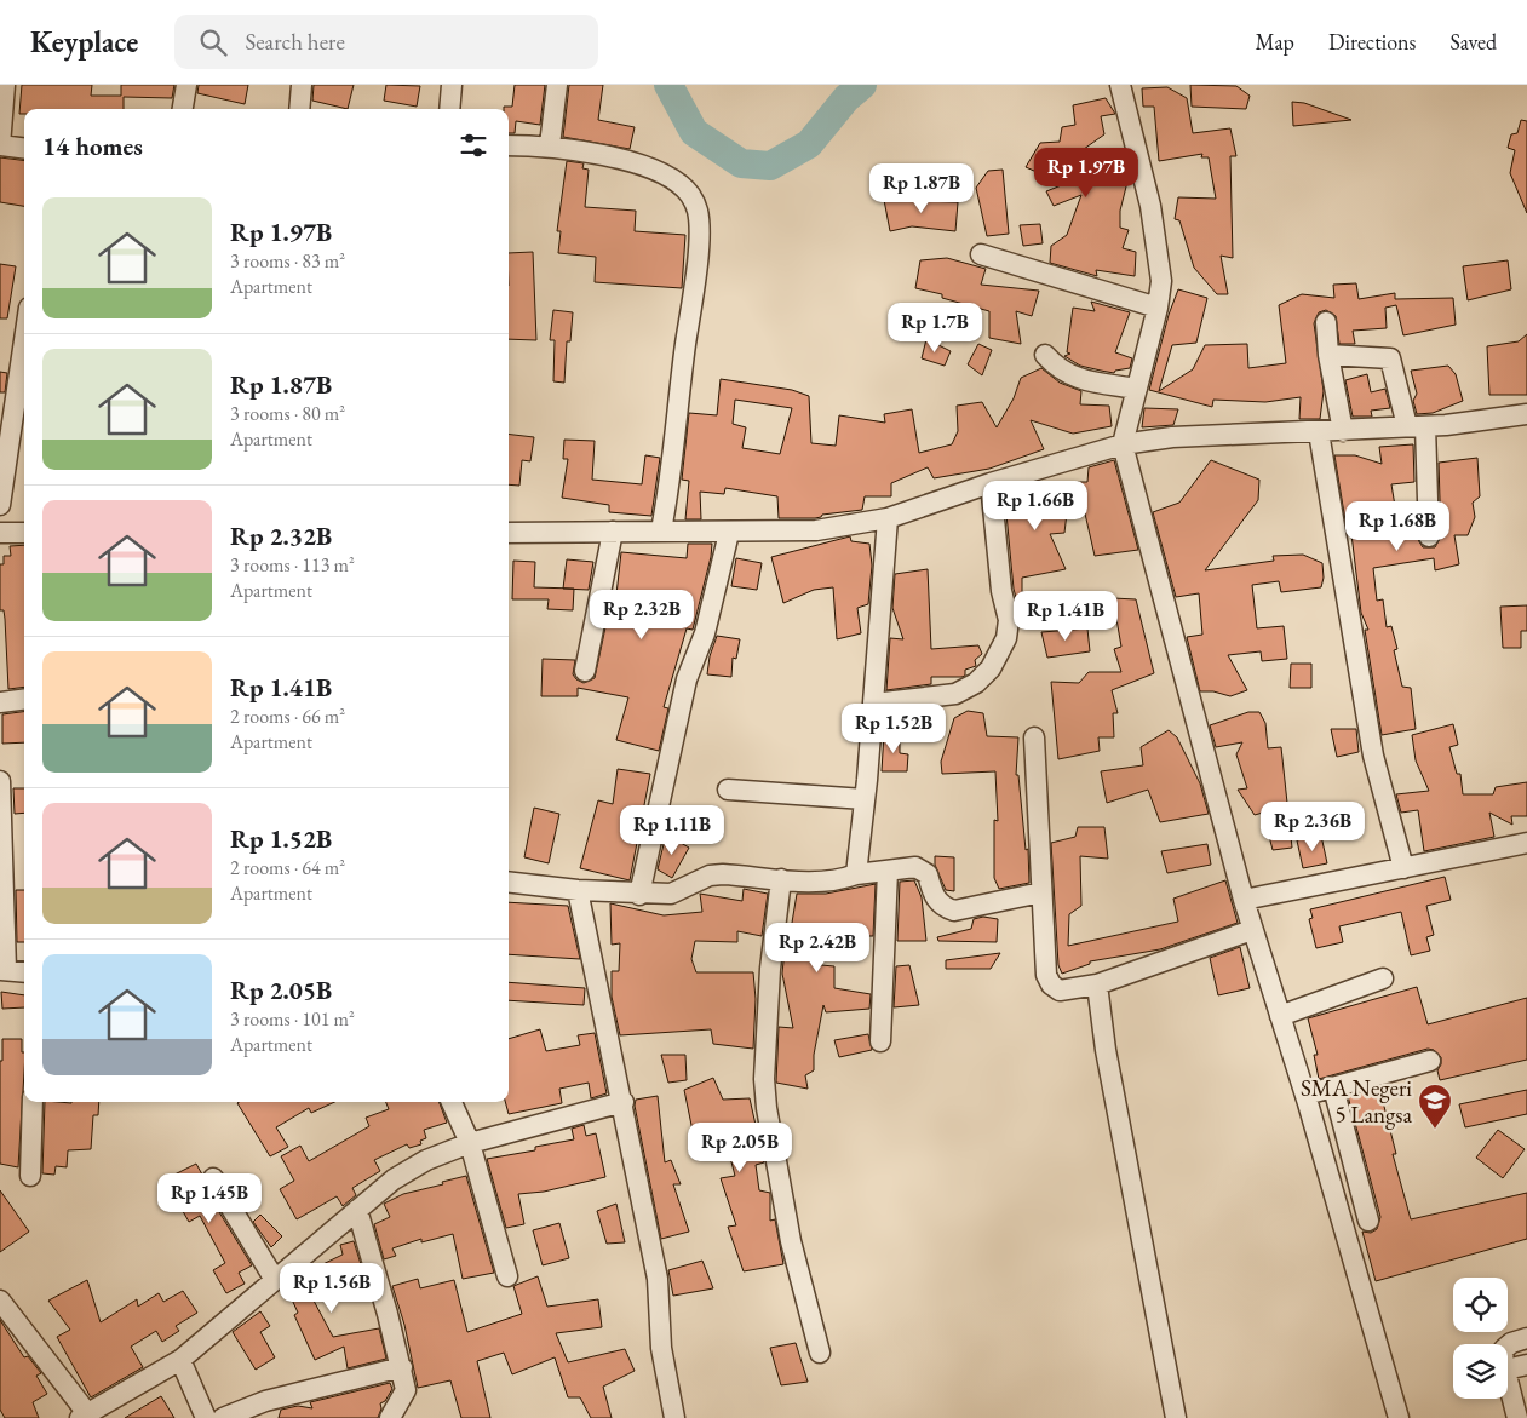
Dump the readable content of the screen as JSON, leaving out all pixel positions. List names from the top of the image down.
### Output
{
  "places": {
    "school or university": ["SMA Negeri 5 Langsa"]
  },
  "page": {
    "header": "Keyplace",
    "search": "Search here",
    "nav": ["Map", "Directions", "Saved"],
    "heading": "14 homes",
    "price": [
      "Rp 1.97B",
      "Rp 1.87B",
      "Rp 1.7B",
      "Rp 1.66B",
      "Rp 1.68B",
      "Rp 2.32B",
      "Rp 1.41B",
      "Rp 1.52B",
      "Rp 2.36B",
      "Rp 1.11B",
      "Rp 2.42B",
      "Rp 2.05B",
      "Rp 1.45B",
      "Rp 1.56B"
    ],
    "list": [
      {
        "name": "Rp 1.97B",
        "note": "3 rooms · 83 m² · Apartment"
      },
      {
        "name": "Rp 1.87B",
        "note": "3 rooms · 80 m² · Apartment"
      },
      {
        "name": "Rp 2.32B",
        "note": "3 rooms · 113 m² · Apartment"
      },
      {
        "name": "Rp 1.41B",
        "note": "2 rooms · 66 m² · Apartment"
      },
      {
        "name": "Rp 1.52B",
        "note": "2 rooms · 64 m² · Apartment"
      },
      {
        "name": "Rp 2.05B",
        "note": "3 rooms · 101 m² · Apartment"
      }
    ]
  }
}
